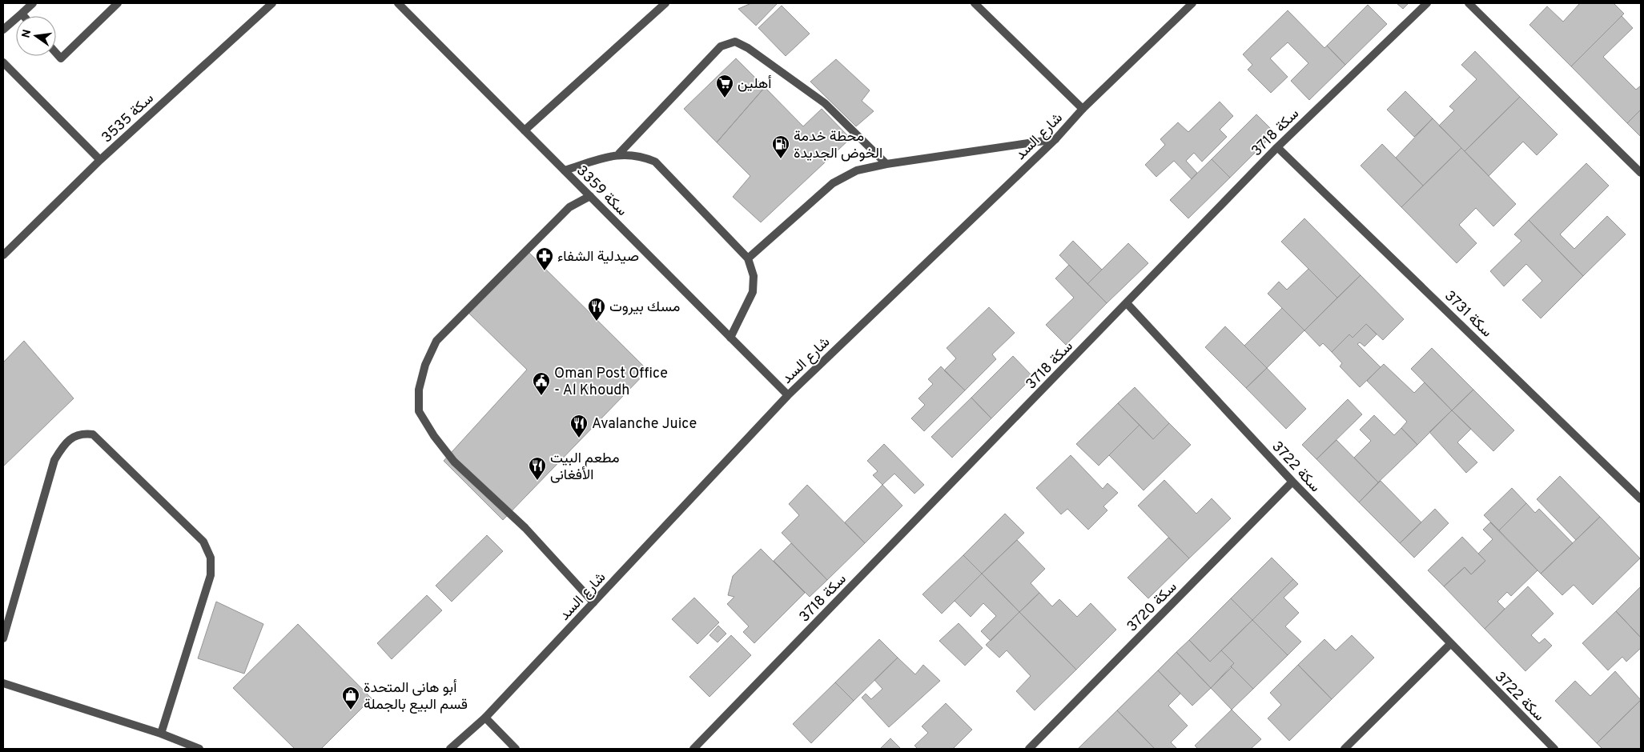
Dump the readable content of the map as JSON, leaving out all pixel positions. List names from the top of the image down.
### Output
{
  "streets": {
    "street": [
      "سكة 3535",
      "سكة 3718",
      "شارع السد",
      "سكة 3359",
      "سكة 3731",
      "سكة 3722",
      "سكة 3720"
    ]
  },
  "crossings": [
    ["سكة 3718", "سكة 3731"],
    ["سكة 3718", "سكة 3722"],
    ["شارع السد", "سكة 3359"],
    ["سكة 3722", "سكة 3720"]
  ],
  "places": {
    "supermarket": ["أهلين"],
    "fuel station": ["محطة خدمة الخوض الجديدة"],
    "pharmacy": ["صيدلية الشفاء"],
    "restaurant": ["مسك بيروت", "Avalanche Juice", "مطعم البيت الأفغانى"],
    "public building": ["Oman Post Office - Al Khoudh"],
    "shop": ["أبو هانى المتحدة قسم البيع بالجملة"]
  },
  "north": "left"
}
